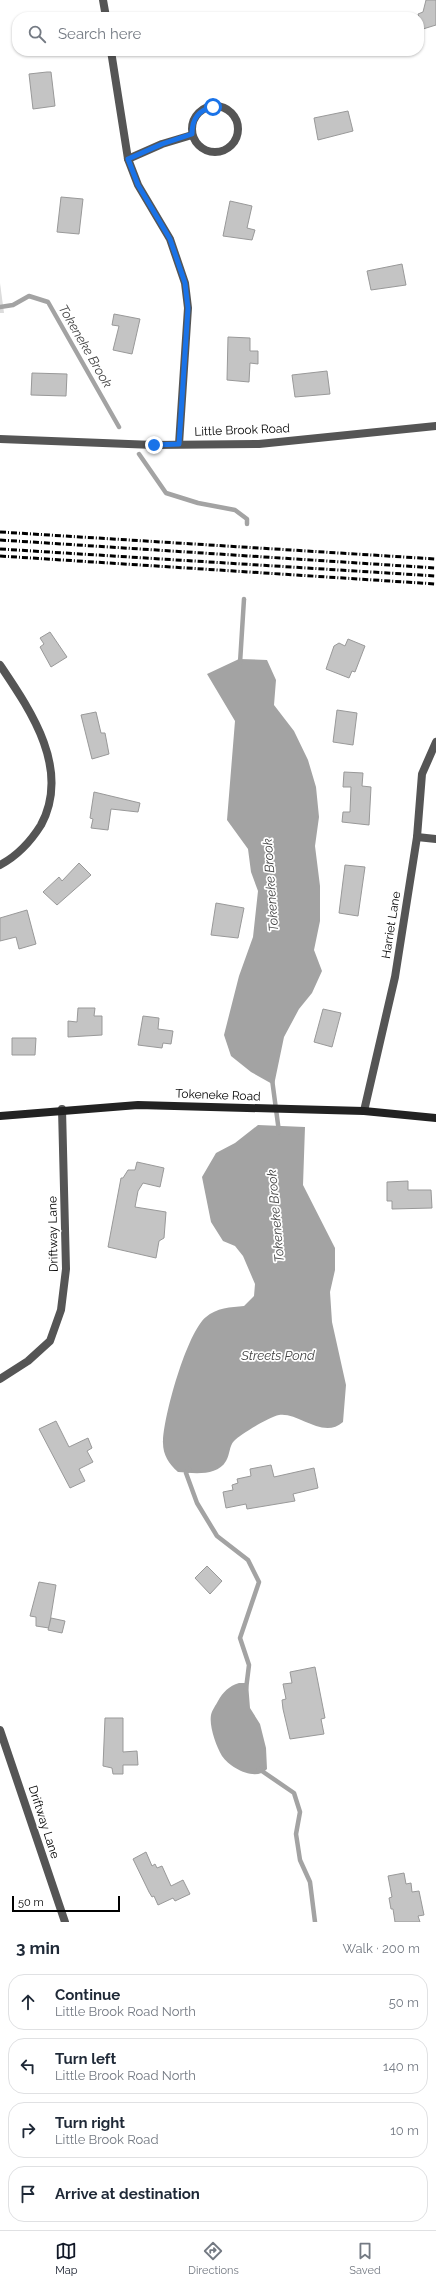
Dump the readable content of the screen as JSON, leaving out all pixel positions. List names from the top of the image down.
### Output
{
  "streets": {
    "main road": ["Tokeneke Road"],
    "street": ["Little Brook Road", "Harriet Lane", "Driftway Lane"]
  },
  "crossings": [
    ["Harriet Lane", "Tokeneke Road"],
    ["Tokeneke Road", "Driftway Lane"]
  ],
  "water": ["Tokeneke Brook", "Streets Pond"],
  "scale_bar": "50 m",
  "page": {
    "search": "Search here",
    "scale": "50 m",
    "heading": ["3 min", "Walk · 200 m"],
    "list": [
      ["Continue", "Little Brook Road North", "50 m"],
      ["Turn left", "Little Brook Road North", "140 m"],
      ["Turn right", "Little Brook Road", "10 m"],
      "Arrive at destination"
    ],
    "nav": ["Map", "Directions", "Saved"]
  }
}
